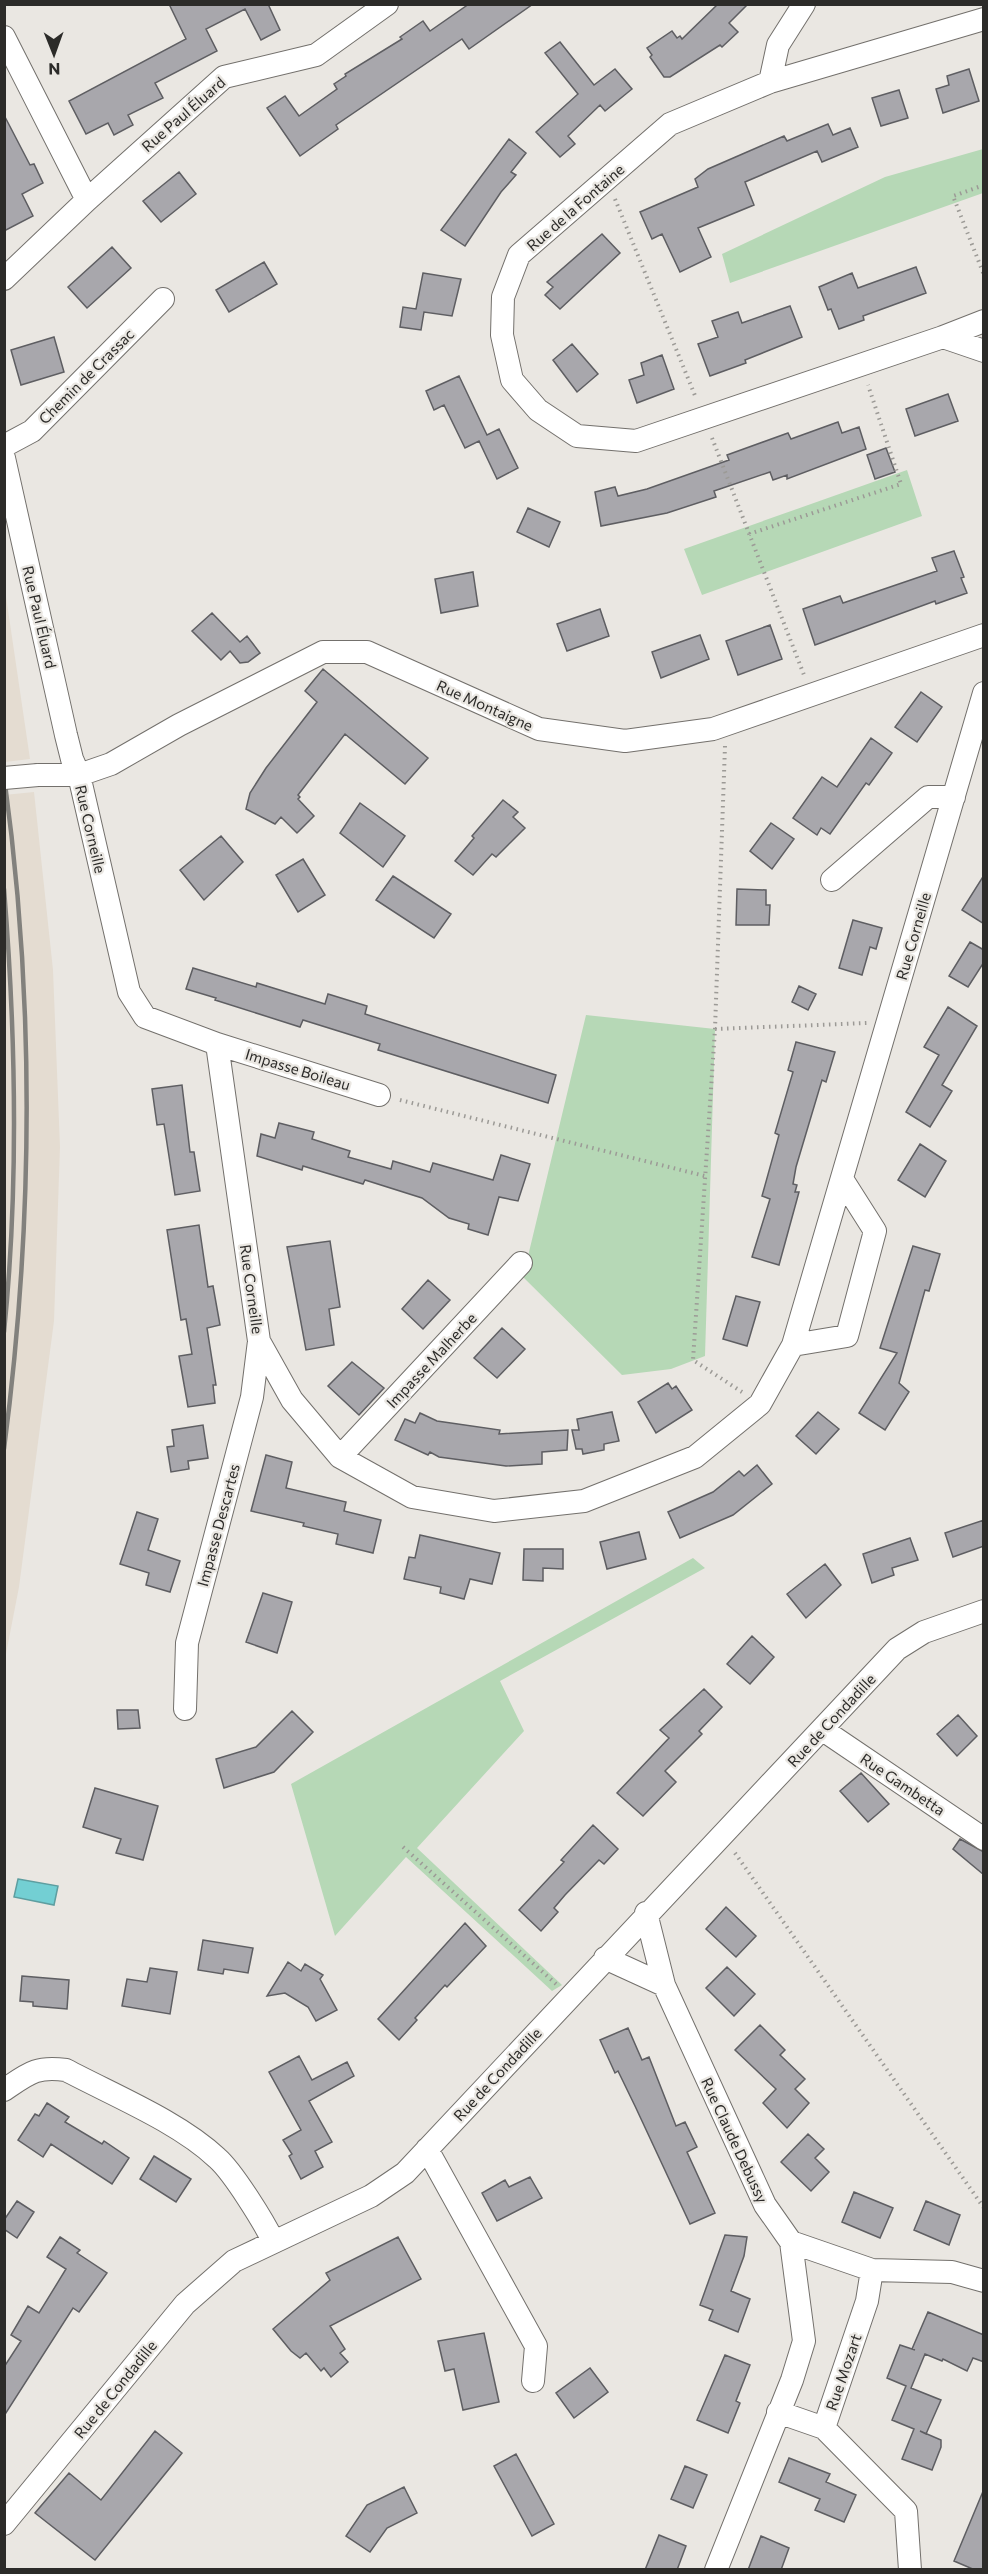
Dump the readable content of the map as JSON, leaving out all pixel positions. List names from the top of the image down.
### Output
{
  "streets": {
    "street": [
      "Rue Paul Éluard",
      "Rue de la Fontaine",
      "Chemin de Crassac",
      "Rue Montaigne",
      "Rue Corneille",
      "Impasse Boileau",
      "Impasse Malherbe",
      "Impasse Descartes",
      "Rue de Condadille",
      "Rue Gambetta",
      "Rue Claude Debussy",
      "Rue Mozart"
    ]
  },
  "crossings": [
    ["Rue Paul Éluard", "Rue Montaigne"],
    ["Rue Paul Éluard", "Rue Corneille"],
    ["Rue Montaigne", "Rue Corneille"],
    ["Rue Corneille", "Impasse Boileau"],
    ["Rue Corneille", "Impasse Malherbe"],
    ["Rue Corneille", "Impasse Descartes"],
    ["Rue de Condadille", "Rue Gambetta"],
    ["Rue de Condadille", "Rue Claude Debussy"]
  ],
  "north": "bottom"
}
